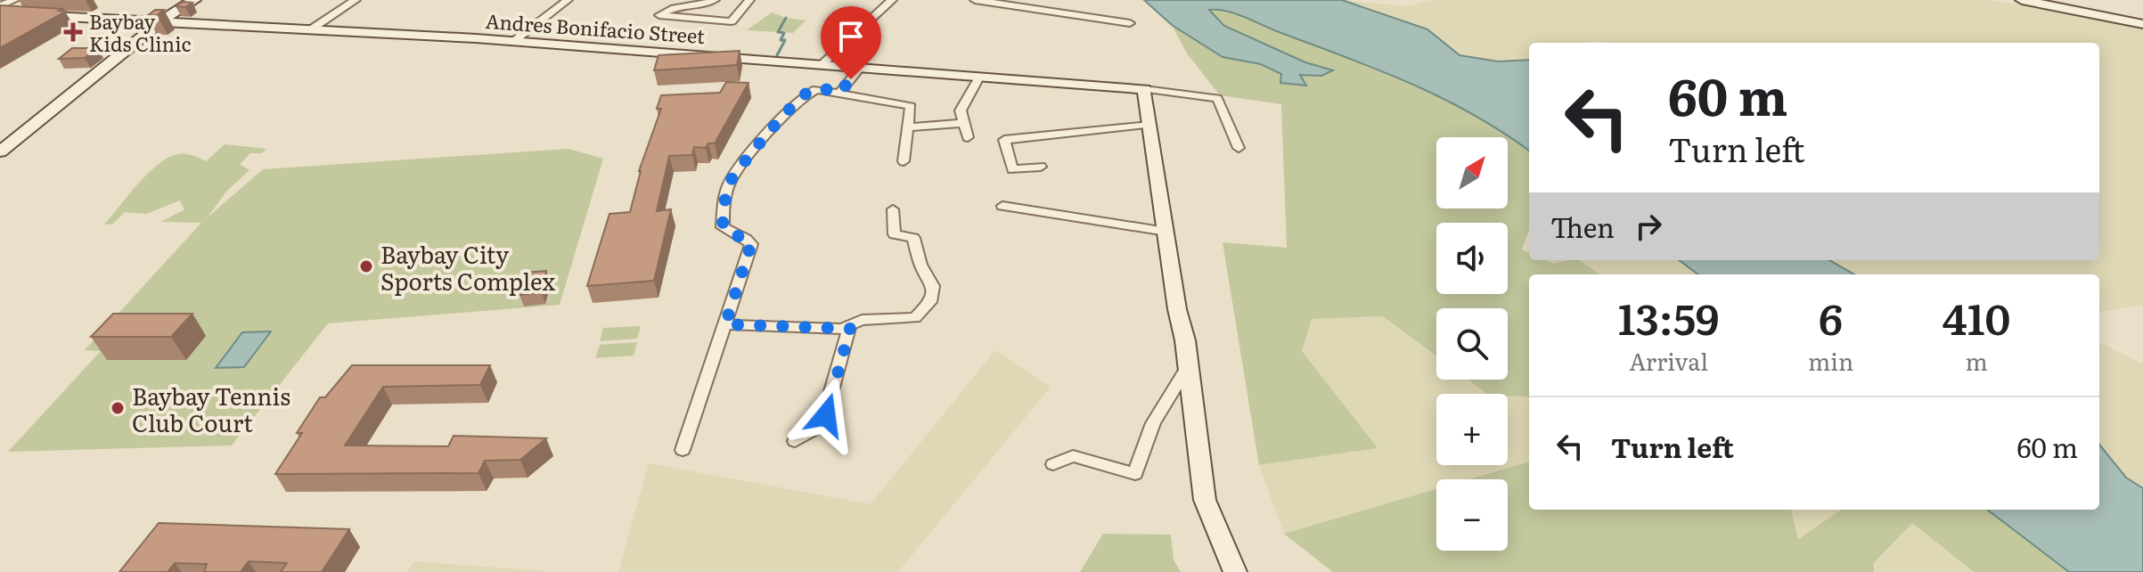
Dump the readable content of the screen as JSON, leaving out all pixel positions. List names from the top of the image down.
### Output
{
  "streets": {
    "street": ["Andres Bonifacio Street"]
  },
  "places": {
    "health": ["Baybay Kids Clinic"],
    "other": ["Baybay City Sports Complex", "Baybay Tennis Club Court"]
  },
  "north": "top right",
  "page": {
    "turn": ["60 m", "Turn left"],
    "map_buttons": ["+", "−"],
    "then": "Then",
    "eta": [
      "13:59",
      "Arrival",
      "6",
      "min",
      "410",
      "m"
    ],
    "list": [
      {
        "name": "Turn left",
        "value": "60 m"
      }
    ]
  }
}
